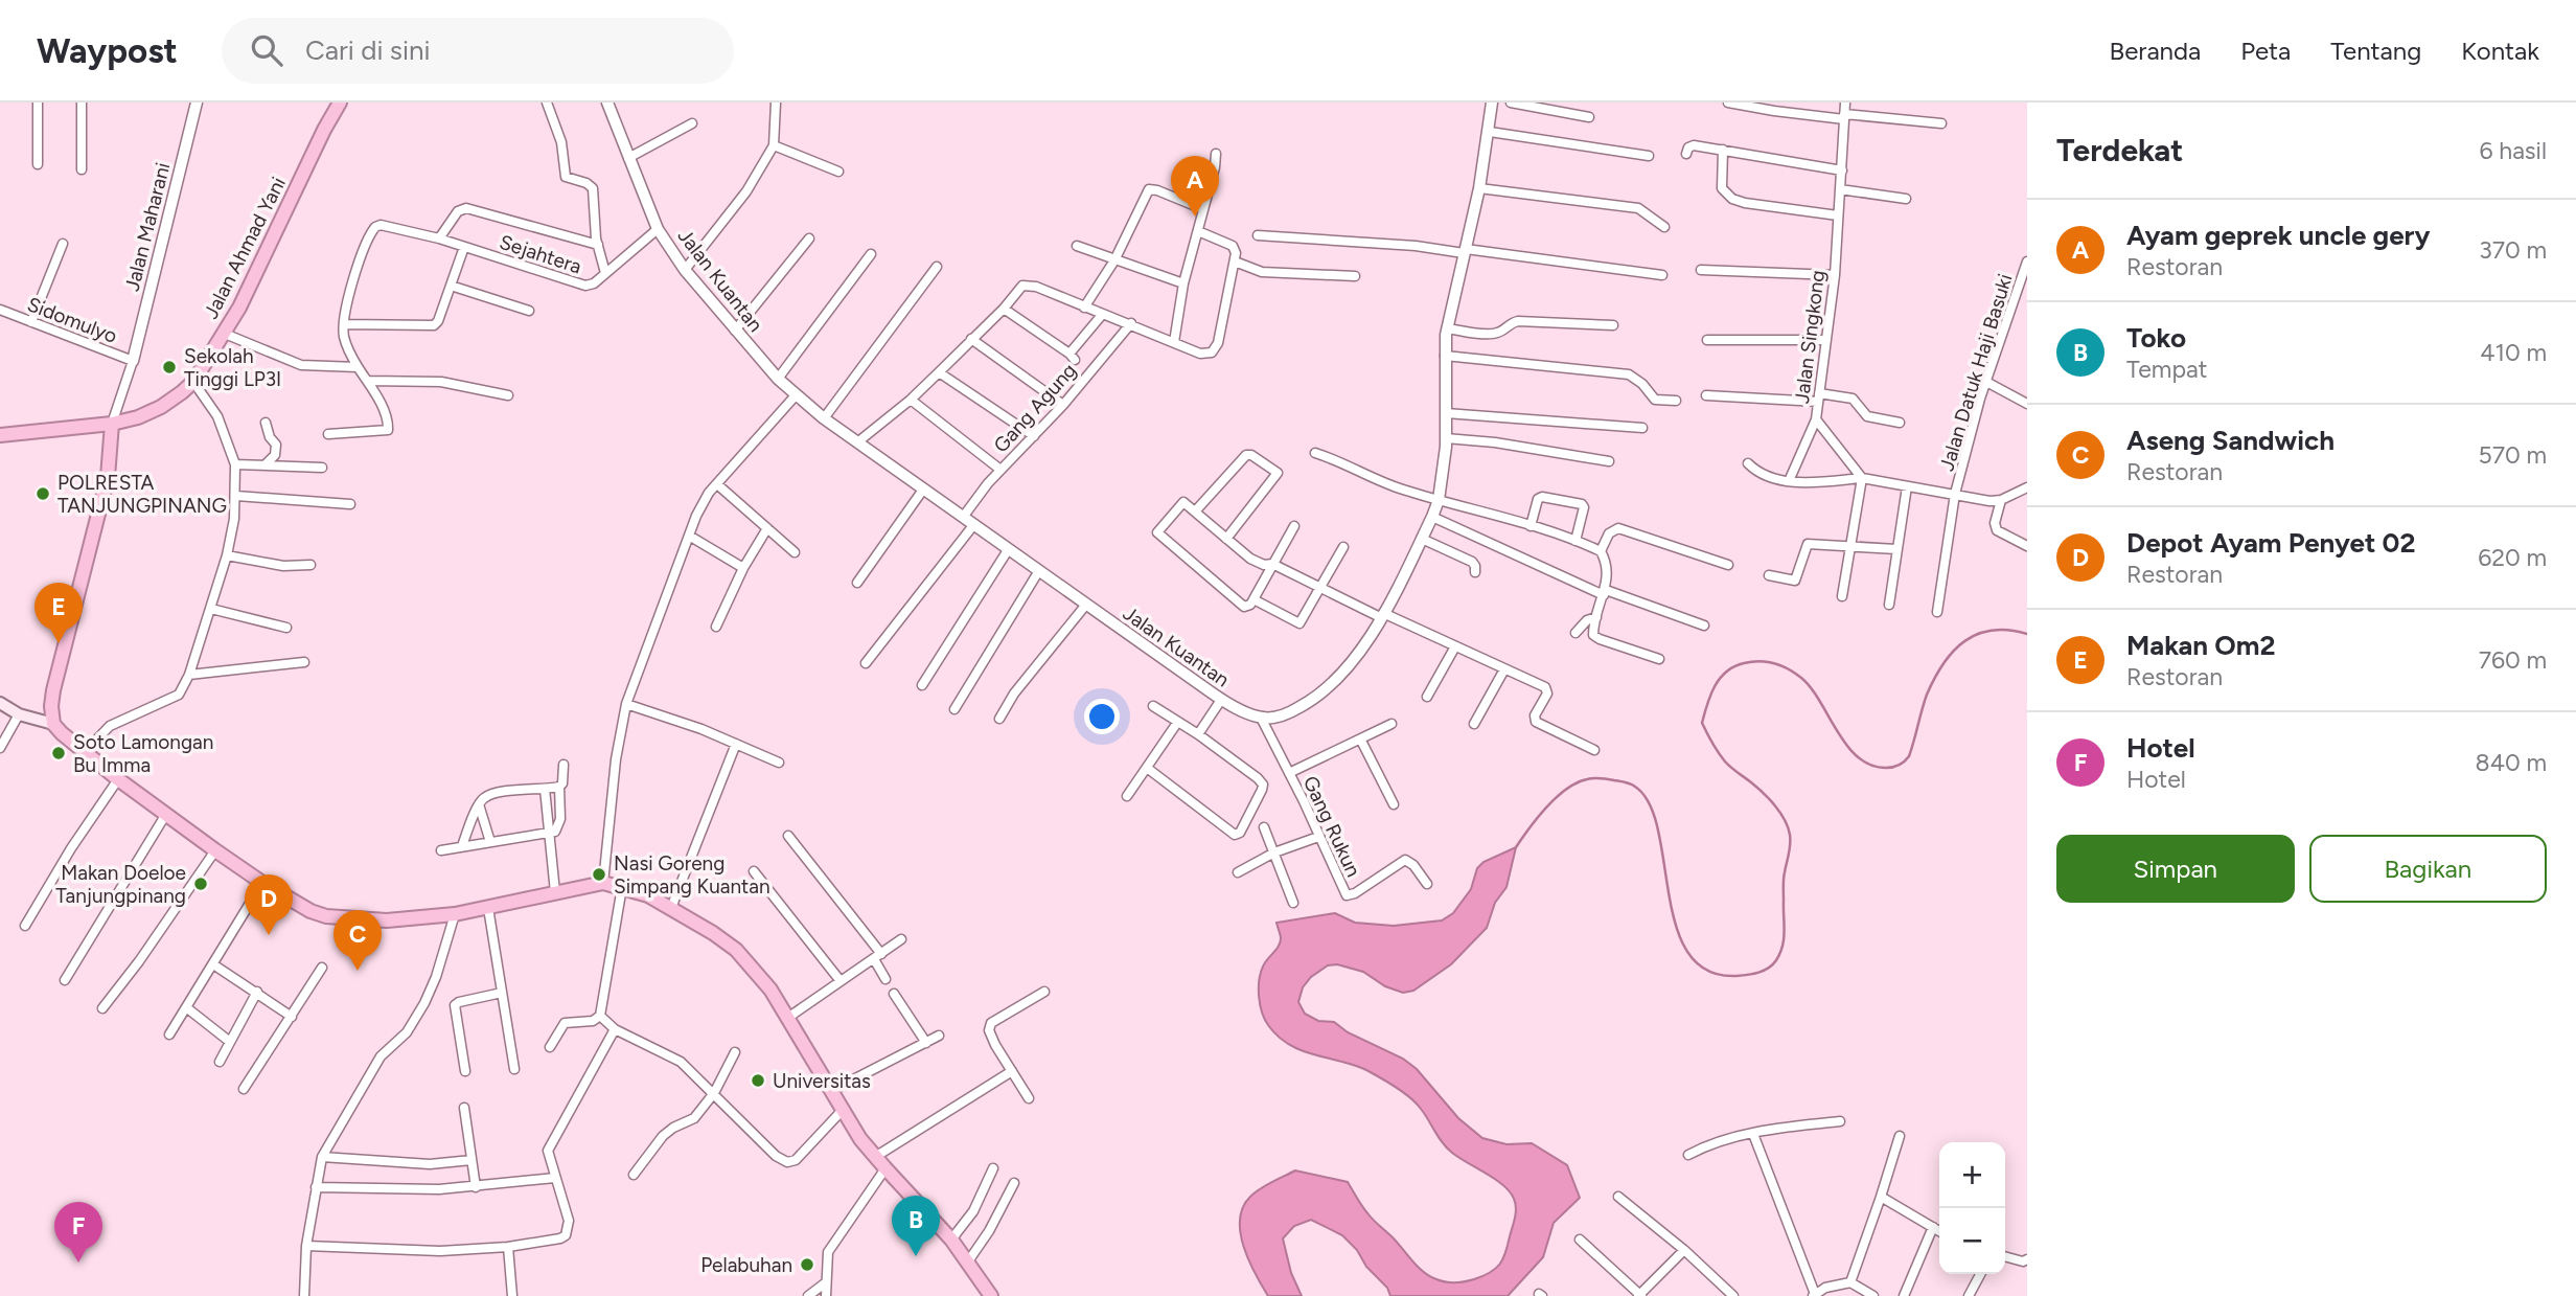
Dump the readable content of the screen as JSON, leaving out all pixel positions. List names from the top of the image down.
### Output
{
  "streets": {
    "highway": ["Jalan Ahmad Yani"],
    "street": [
      "Jalan Maharani",
      "Sejahtera",
      "Jalan Kuantan",
      "Sidomulyo",
      "Jalan Singkong",
      "Jalan Datuk Haji Basuki",
      "Gang Agung",
      "Gang Rukun"
    ]
  },
  "crossings": [
    ["Jalan Maharani", "Sidomulyo"],
    ["Sejahtera", "Jalan Kuantan"],
    ["Jalan Kuantan", "Gang Agung"],
    ["Jalan Kuantan", "Gang Rukun"]
  ],
  "places": [
    "Sekolah Tinggi LP3I",
    "POLRESTA TANJUNGPINANG",
    "Soto Lamongan Bu Imma",
    "Nasi Goreng Simpang Kuantan",
    "Makan Doeloe Tanjungpinang",
    "Universitas",
    "Pelabuhan"
  ],
  "page": {
    "header": "Waypost",
    "search": "Cari di sini",
    "nav": [
      "Beranda",
      "Peta",
      "Tentang",
      "Kontak"
    ],
    "heading": ["Terdekat", "6 hasil"],
    "pins": [
      "A",
      "E",
      "D",
      "C",
      "B",
      "F"
    ],
    "list": [
      {
        "mark": "A",
        "name": "Ayam geprek uncle gery",
        "note": "Restoran",
        "value": "370 m"
      },
      {
        "mark": "B",
        "name": "Toko",
        "note": "Tempat",
        "value": "410 m"
      },
      {
        "mark": "C",
        "name": "Aseng Sandwich",
        "note": "Restoran",
        "value": "570 m"
      },
      {
        "mark": "D",
        "name": "Depot Ayam Penyet 02",
        "note": "Restoran",
        "value": "620 m"
      },
      {
        "mark": "E",
        "name": "Makan Om2",
        "note": "Restoran",
        "value": "760 m"
      },
      {
        "mark": "F",
        "name": "Hotel",
        "note": "Hotel",
        "value": "840 m"
      }
    ],
    "buttons": ["Simpan", "Bagikan"],
    "map_buttons": ["+", "−"]
  }
}
